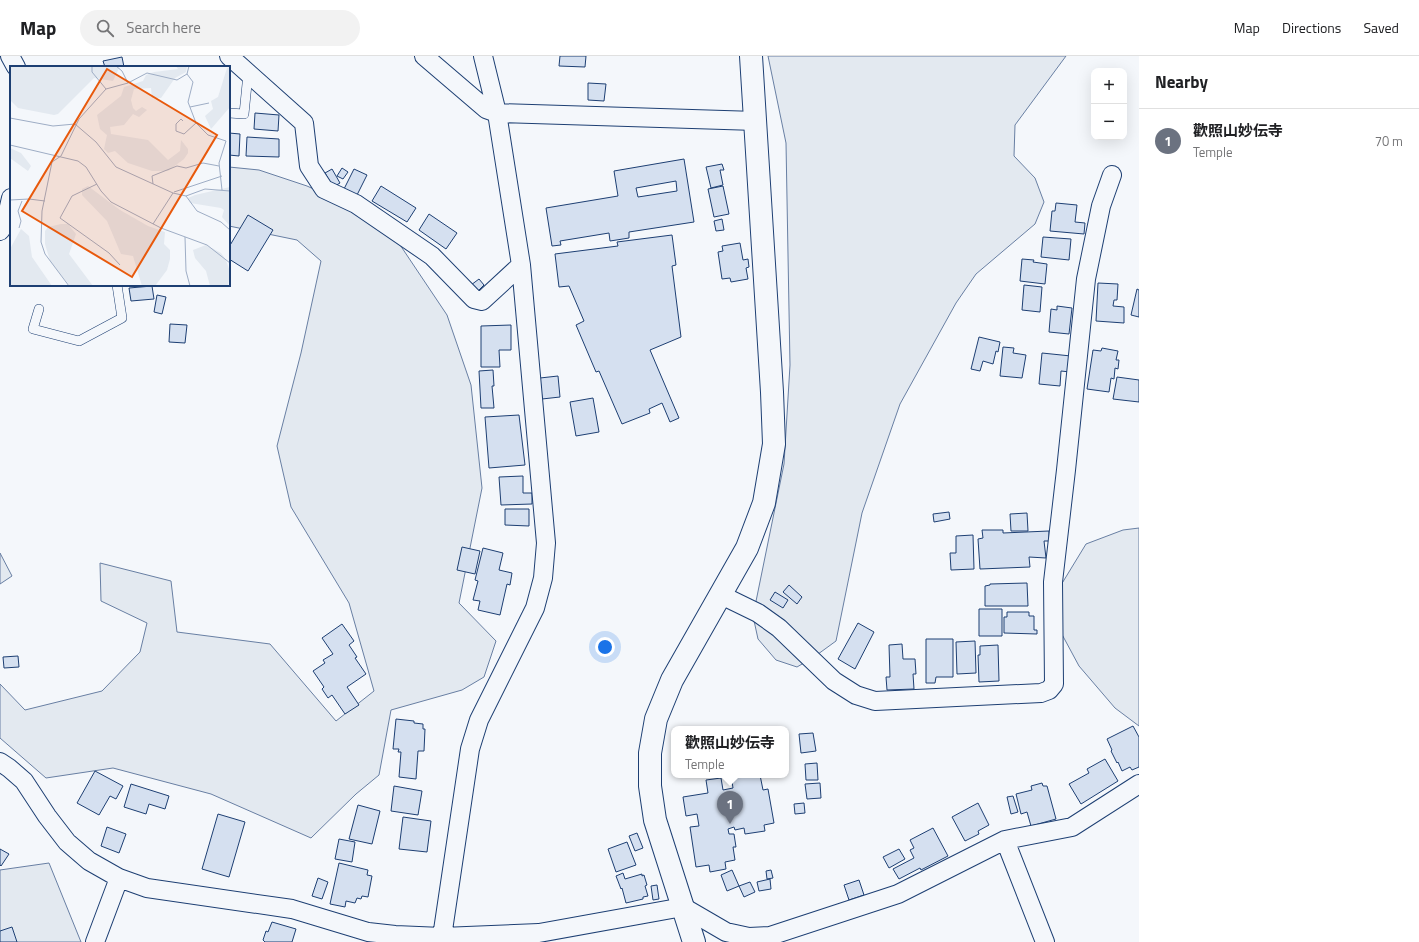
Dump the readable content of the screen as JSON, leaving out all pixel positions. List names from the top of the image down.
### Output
{
  "page": {
    "header": "Map",
    "search": "Search here",
    "nav": ["Map", "Directions", "Saved"],
    "heading": "Nearby",
    "map_buttons": ["+", "−"],
    "list": [
      {
        "mark": "1",
        "name": "歡照山妙伝寺",
        "note": "Temple",
        "value": "70 m"
      }
    ],
    "popup": ["歡照山妙伝寺", "Temple"],
    "pins": "1"
  }
}
